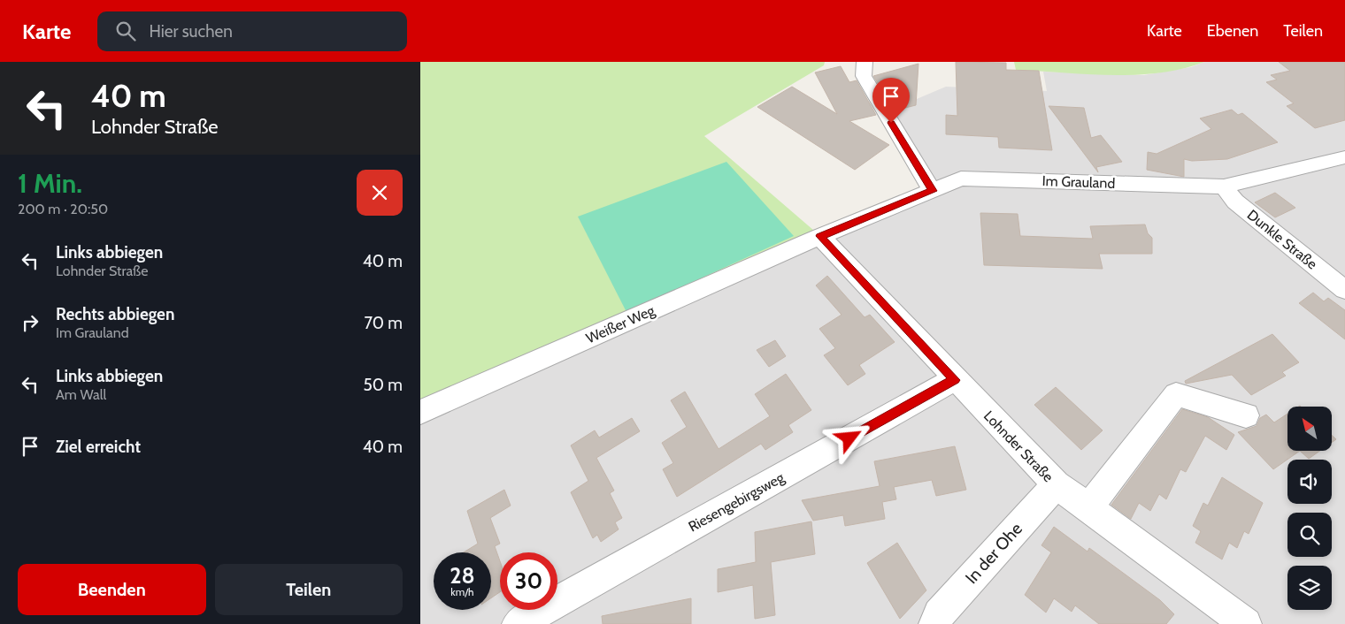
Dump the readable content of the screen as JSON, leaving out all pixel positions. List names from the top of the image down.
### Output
{
  "streets": {
    "street": [
      "Im Grauland",
      "Dunkle Straße",
      "Weißer Weg",
      "Lohnder Straße",
      "Riesengebirgsweg",
      "In der Ohe"
    ]
  },
  "crossings": [
    ["Im Grauland", "Dunkle Straße"],
    ["Im Grauland", "Weißer Weg"],
    ["Im Grauland", "Lohnder Straße"],
    ["Weißer Weg", "Lohnder Straße"],
    ["Lohnder Straße", "Riesengebirgsweg"],
    ["Lohnder Straße", "In der Ohe"]
  ],
  "north": "top left",
  "page": {
    "header": "Karte",
    "search": "Hier suchen",
    "nav": ["Karte", "Ebenen", "Teilen"],
    "turn": ["40 m", "Lohnder Straße"],
    "heading": ["1 Min.", "200 m · 20:50"],
    "list": [
      {
        "name": "Links abbiegen",
        "note": "Lohnder Straße",
        "value": "40 m"
      },
      {
        "name": "Rechts abbiegen",
        "note": "Im Grauland",
        "value": "70 m"
      },
      {
        "name": "Links abbiegen",
        "note": "Am Wall",
        "value": "50 m"
      },
      {
        "name": "Ziel erreicht",
        "value": "40 m"
      }
    ],
    "speed": "28 km/h",
    "limit": "30",
    "buttons": ["Beenden", "Teilen"]
  }
}
